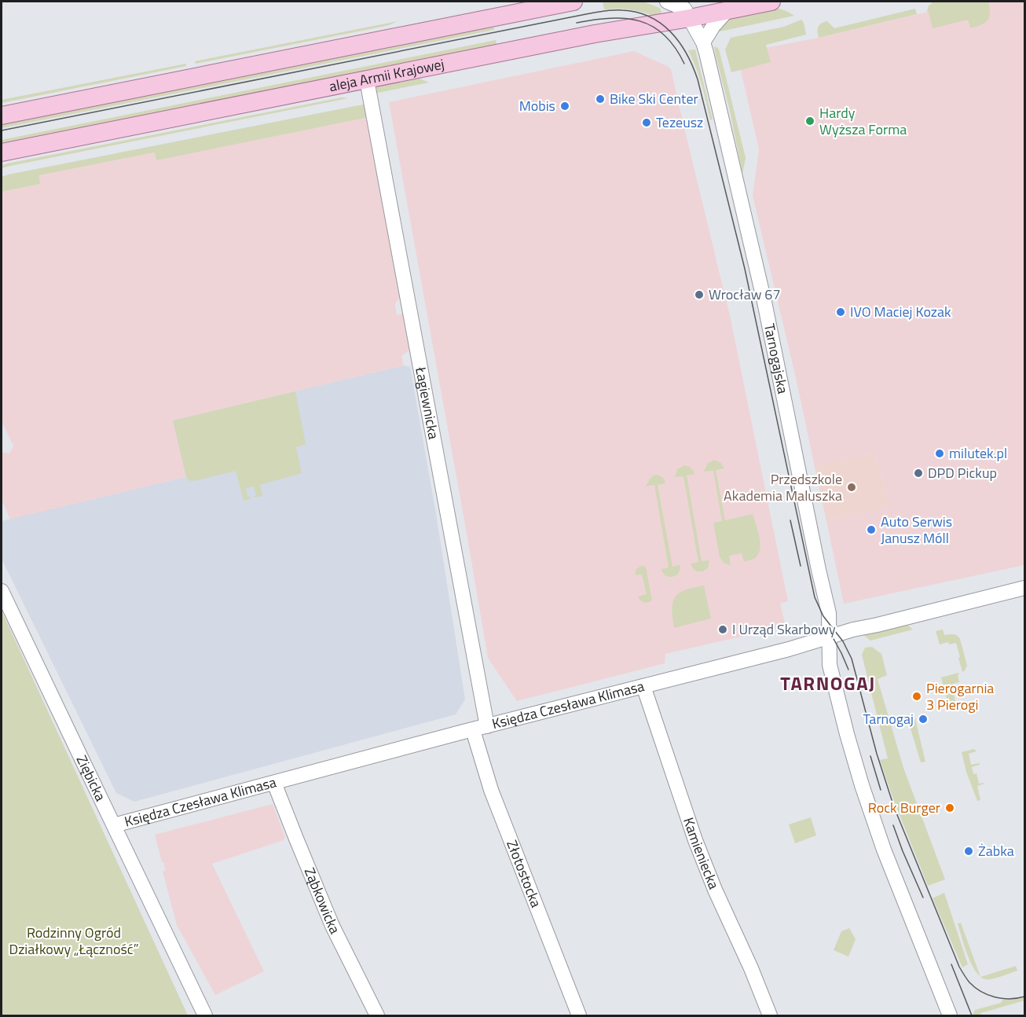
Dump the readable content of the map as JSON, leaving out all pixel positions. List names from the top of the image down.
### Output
{
  "streets": {
    "main road": ["aleja Armii Krajowej"],
    "street": [
      "Tarnogajska",
      "Łagiewnicka",
      "Księdza Czesława Klimasa",
      "Ziębicka",
      "Kamieniecka",
      "Złotostocka",
      "Ząbkowicka"
    ]
  },
  "crossings": [
    ["aleja Armii Krajowej", "Tarnogajska"],
    ["aleja Armii Krajowej", "Łagiewnicka"],
    ["Tarnogajska", "Księdza Czesława Klimasa"],
    ["Łagiewnicka", "Księdza Czesława Klimasa"],
    ["Księdza Czesława Klimasa", "Ziębicka"],
    ["Księdza Czesława Klimasa", "Kamieniecka"],
    ["Księdza Czesława Klimasa", "Złotostocka"],
    ["Księdza Czesława Klimasa", "Ząbkowicka"]
  ],
  "districts": ["TARNOGAJ"],
  "parks": ["Rodzinny Ogród Działkowy „Łączność”"],
  "places": [
    "Bike Ski Center",
    "Mobis",
    "Hardy Wyższa Forma",
    "Tezeusz",
    "Wrocław 67",
    "IVO Maciej Kozak",
    "milutek.pl",
    "DPD Pickup",
    "Przedszkole Akademia Maluszka",
    "Auto Serwis Janusz Móll",
    "I Urząd Skarbowy",
    "Pierogarnia 3 Pierogi",
    "Tarnogaj",
    "Rock Burger",
    "Żabka"
  ]
}
